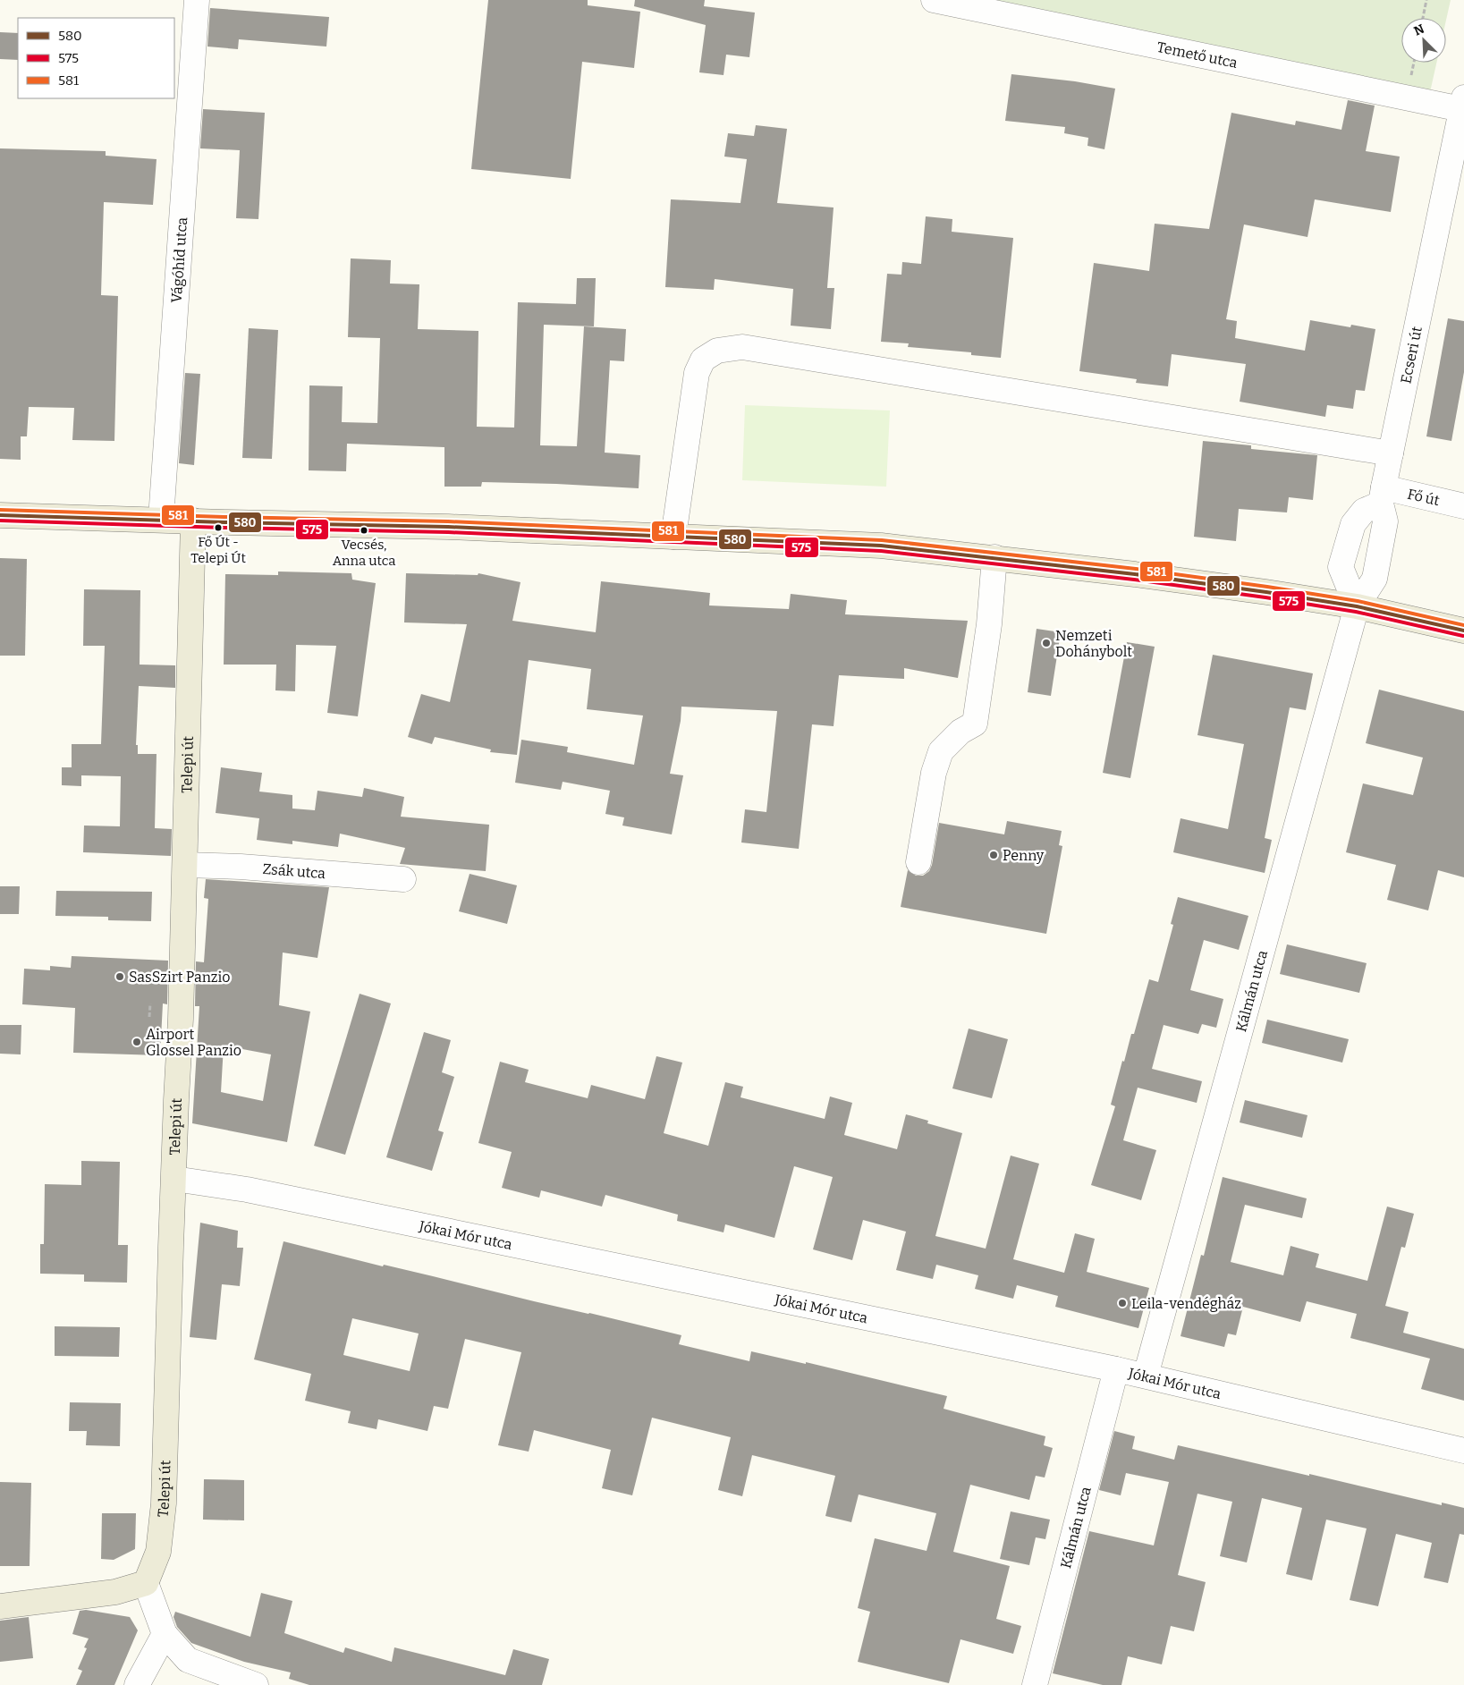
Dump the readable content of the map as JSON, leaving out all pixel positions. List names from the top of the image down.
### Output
{
  "streets": {
    "main road": ["Telepi út"],
    "street": [
      "Temető utca",
      "Vágóhíd utca",
      "Ecseri út",
      "Fő út",
      "Zsák utca",
      "Kálmán utca",
      "Jókai Mór utca"
    ]
  },
  "crossings": [
    ["Temető utca", "Ecseri út"],
    ["Ecseri út", "Fő út"],
    ["Ecseri út", "Kálmán utca"],
    ["Telepi út", "Zsák utca"],
    ["Telepi út", "Jókai Mór utca"],
    ["Kálmán utca", "Jókai Mór utca"]
  ],
  "places": [
    "Fő Út - Telepi Út",
    "Vecsés, Anna utca",
    "Nemzeti Dohánybolt",
    "Penny",
    "SasSzirt Panzio",
    "Airport Glossel Panzio",
    "Leila-vendégház"
  ],
  "lines": ["transit line 581", "transit line 580", "transit line 575"],
  "legend": ["580", "575", "581"],
  "north": "top left"
}
